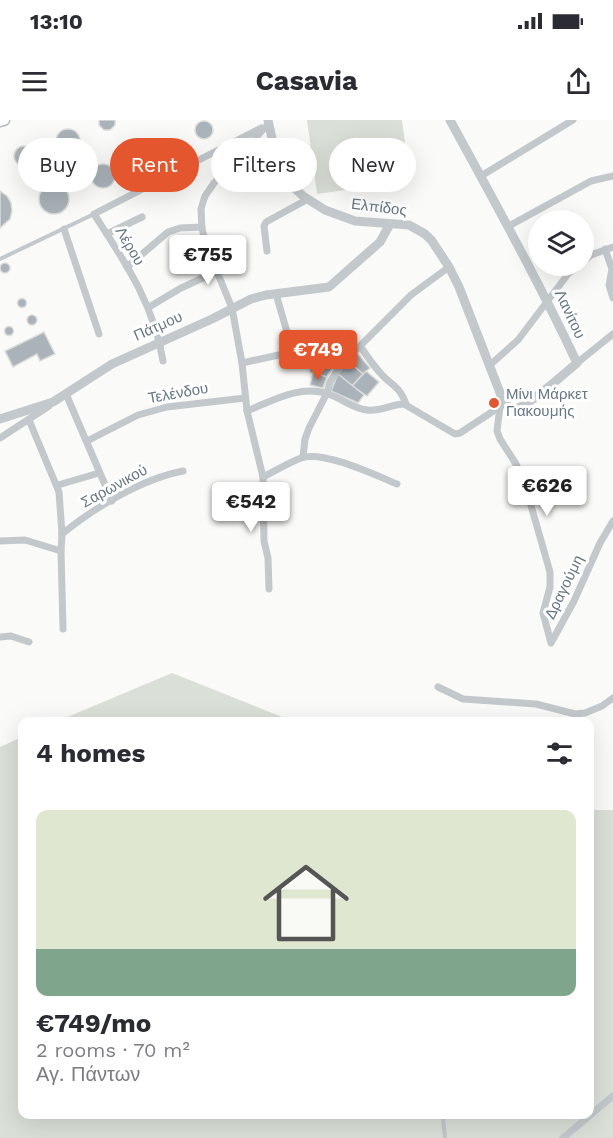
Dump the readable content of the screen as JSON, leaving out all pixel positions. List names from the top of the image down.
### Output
{
  "streets": {
    "street": [
      "Ελπίδος",
      "Λέρου",
      "Λανίτου",
      "Πάτμου",
      "Τελένδου",
      "Σαρωνικού",
      "Δραγούμη"
    ]
  },
  "crossings": [
    ["Ελπίδος", "Πάτμου"],
    ["Ελπίδος", "Δραγούμη"],
    ["Λέρου", "Πάτμου"]
  ],
  "places": ["Μίνι Μάρκετ Γιακουμής"],
  "page": {
    "status": "13:10",
    "header": "Casavia",
    "chip": [
      "Buy",
      "Rent",
      "Filters",
      "New"
    ],
    "price": [
      "€755",
      "€749",
      "€626",
      "€542"
    ],
    "heading": "4 homes",
    "list": [
      {
        "name": "€749/mo",
        "note": "2 rooms · 70 m² · Αγ. Πάντων"
      }
    ]
  }
}
